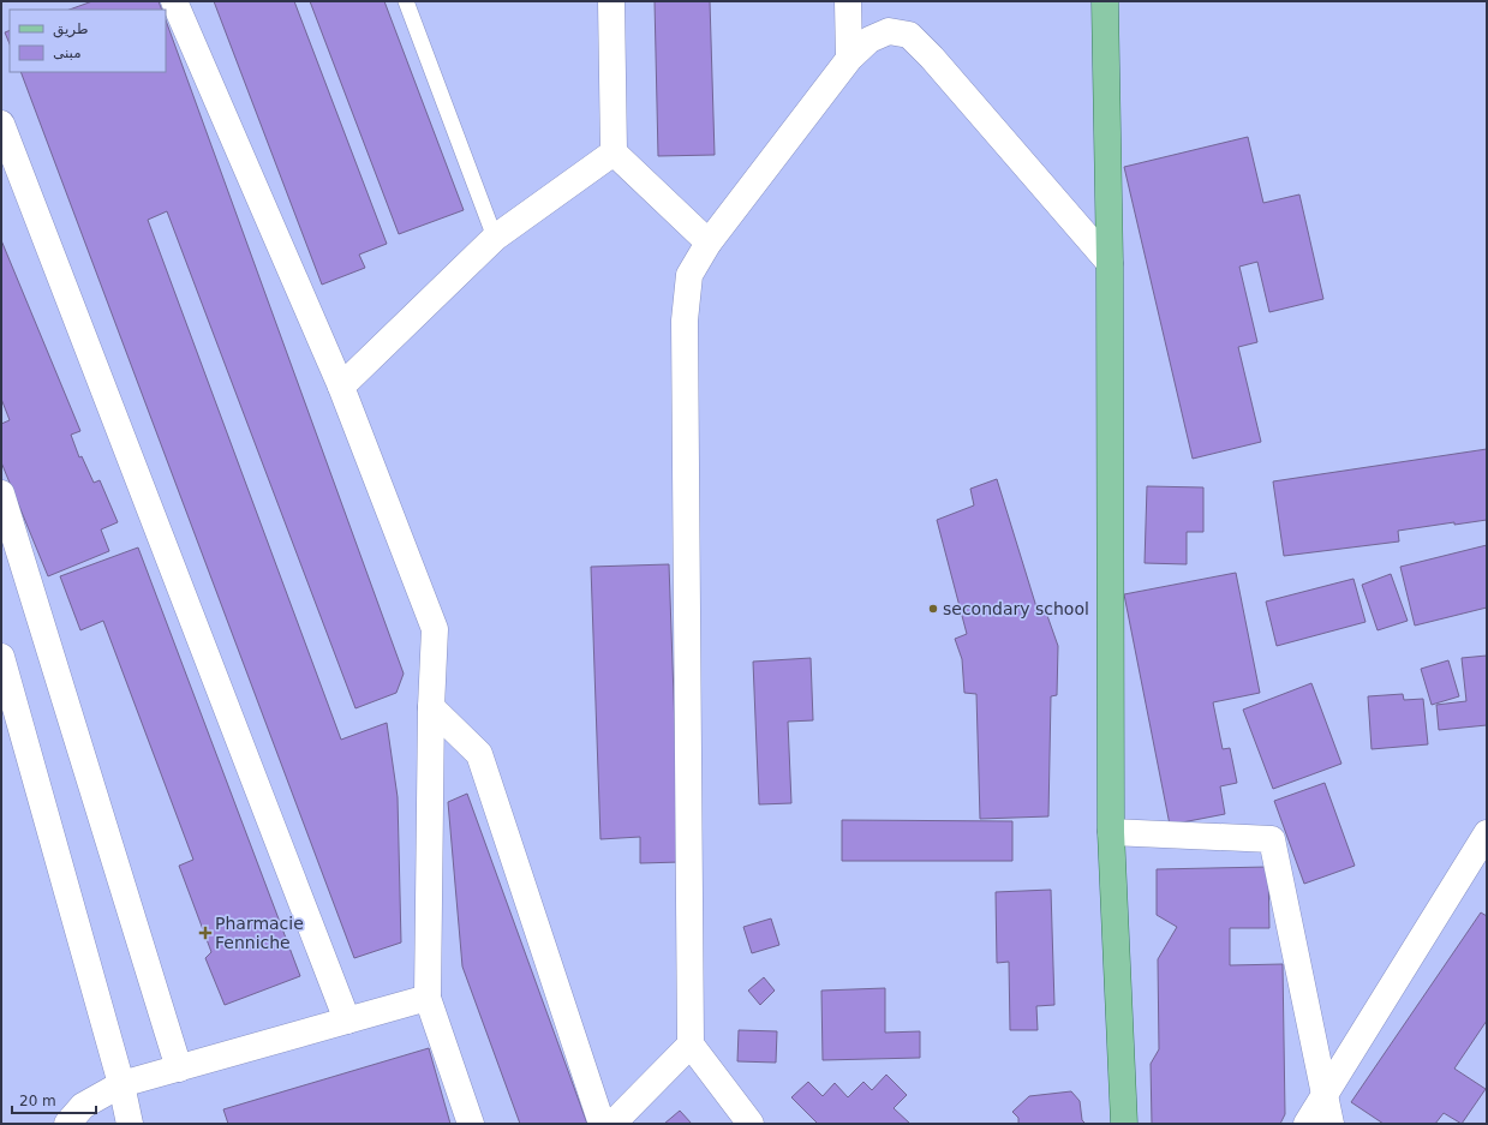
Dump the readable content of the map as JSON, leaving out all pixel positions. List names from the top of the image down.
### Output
{
  "places": {
    "other": ["secondary school"],
    "health": ["Pharmacie Fenniche"]
  },
  "legend": ["طريق", "مبنى"],
  "scale_bar": "20 m"
}
